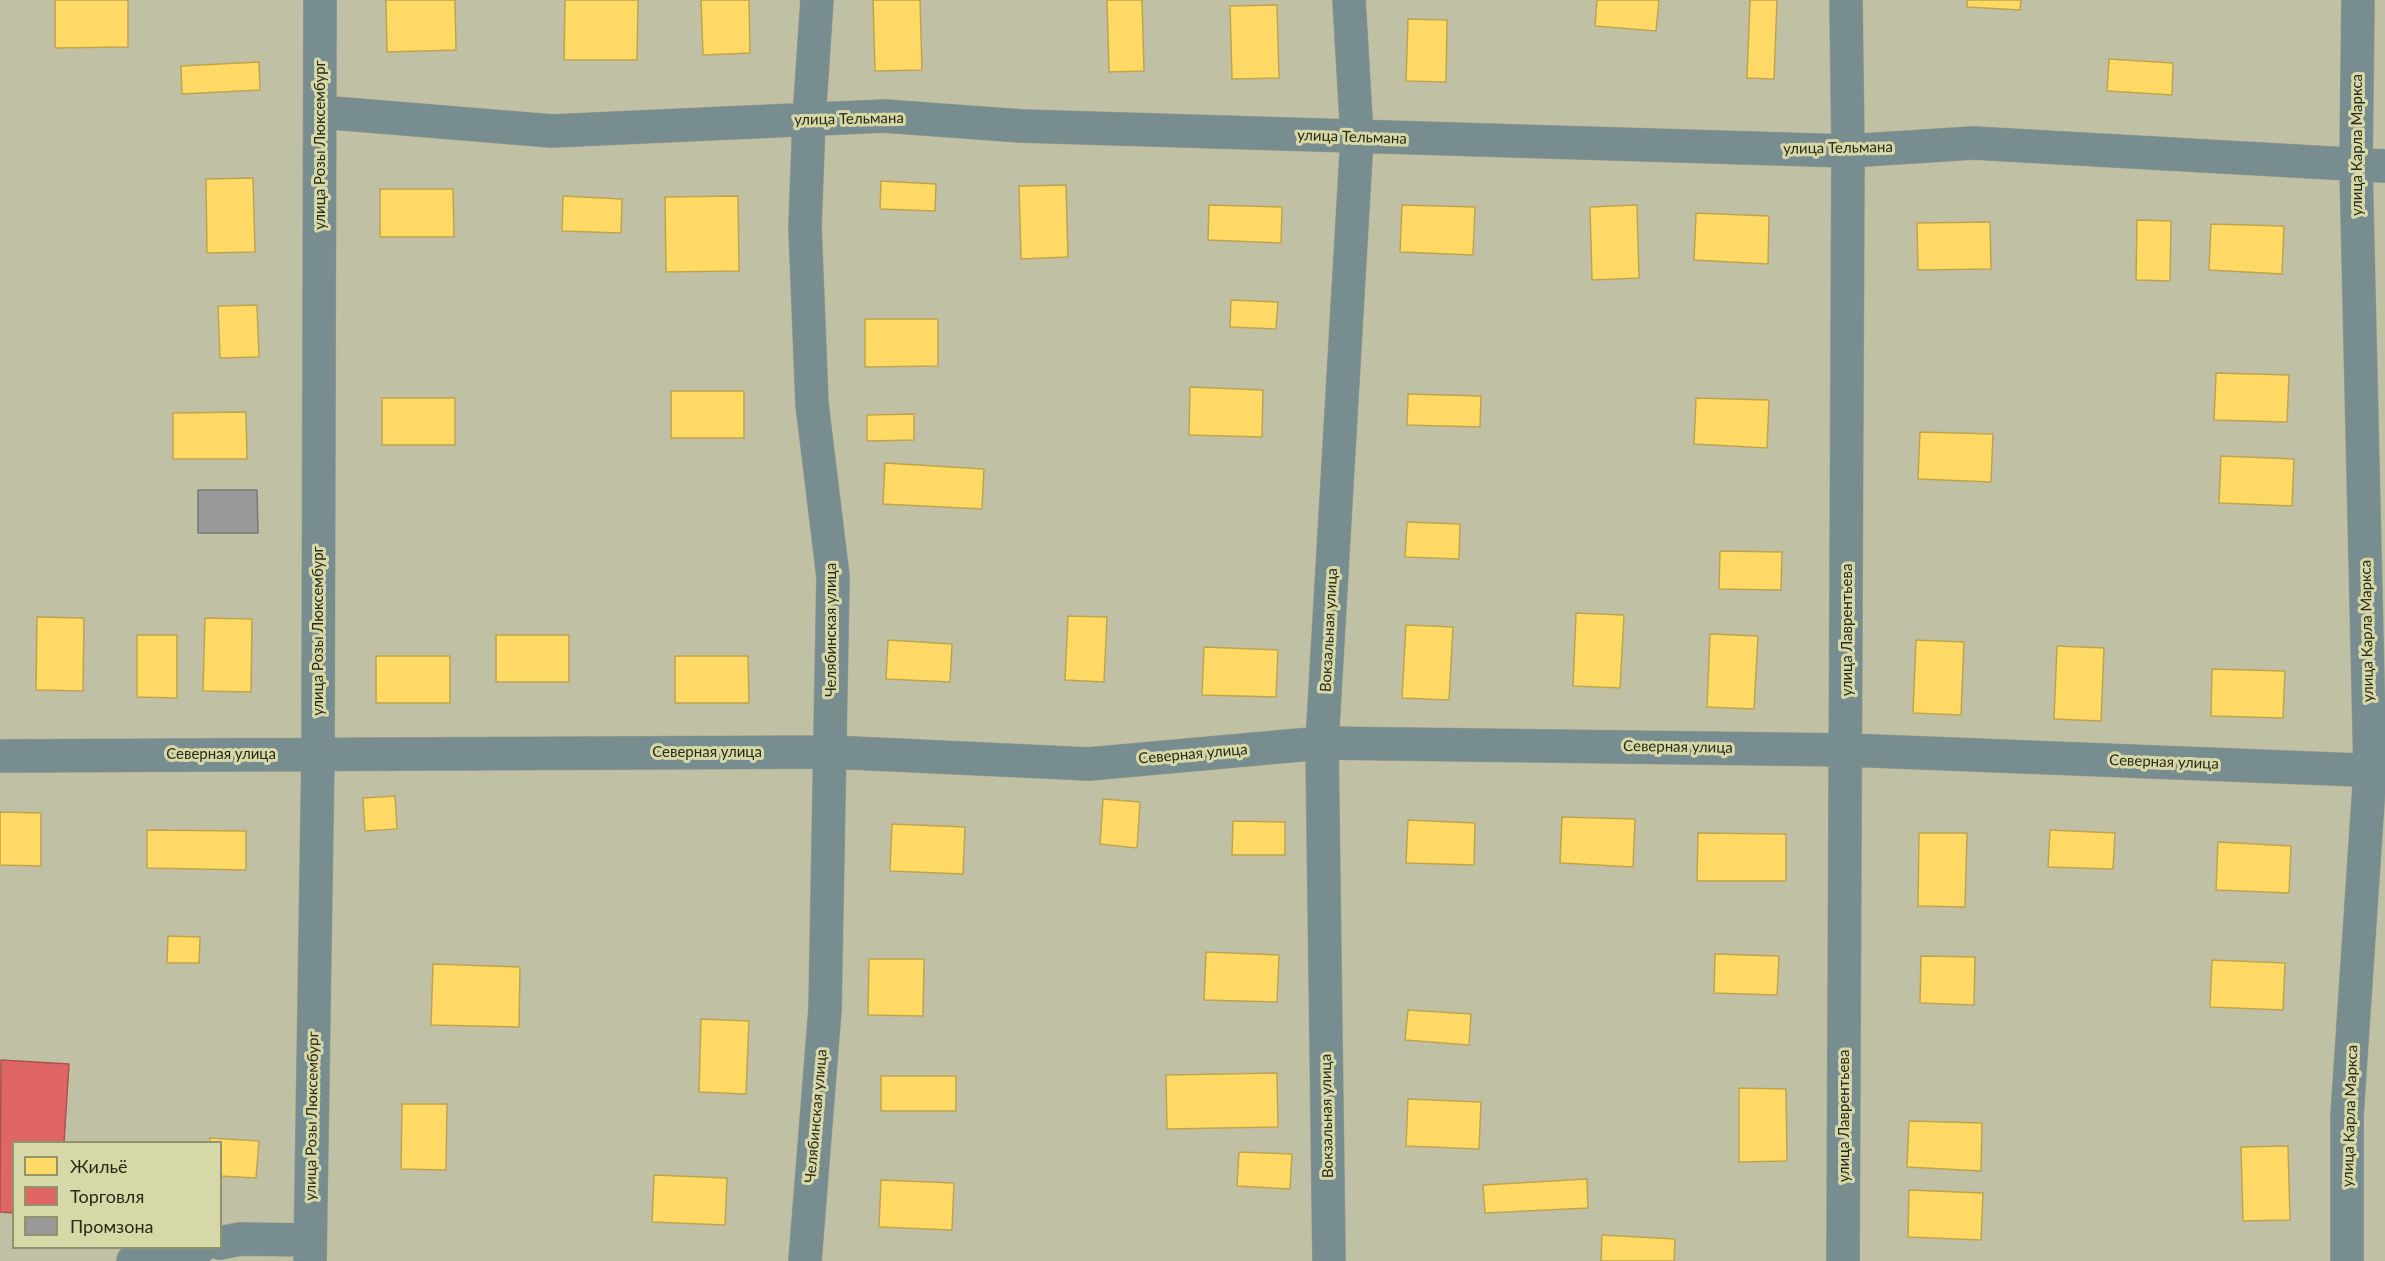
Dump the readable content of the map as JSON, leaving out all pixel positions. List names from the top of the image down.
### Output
{
  "streets": {
    "street": [
      "улица Тельмана",
      "улица Розы Люксембург",
      "улица Карла Маркса",
      "Челябинская улица",
      "Вокзальная улица",
      "улица Лаврентьева",
      "Северная улица"
    ]
  },
  "crossings": [
    ["улица Тельмана", "улица Розы Люксембург"],
    ["улица Тельмана", "улица Карла Маркса"],
    ["улица Тельмана", "Челябинская улица"],
    ["улица Тельмана", "Вокзальная улица"],
    ["улица Тельмана", "улица Лаврентьева"],
    ["улица Розы Люксембург", "Северная улица"],
    ["улица Карла Маркса", "Северная улица"],
    ["Челябинская улица", "Северная улица"],
    ["Вокзальная улица", "Северная улица"],
    ["улица Лаврентьева", "Северная улица"]
  ],
  "legend": ["Жильё", "Торговля", "Промзона"]
}
